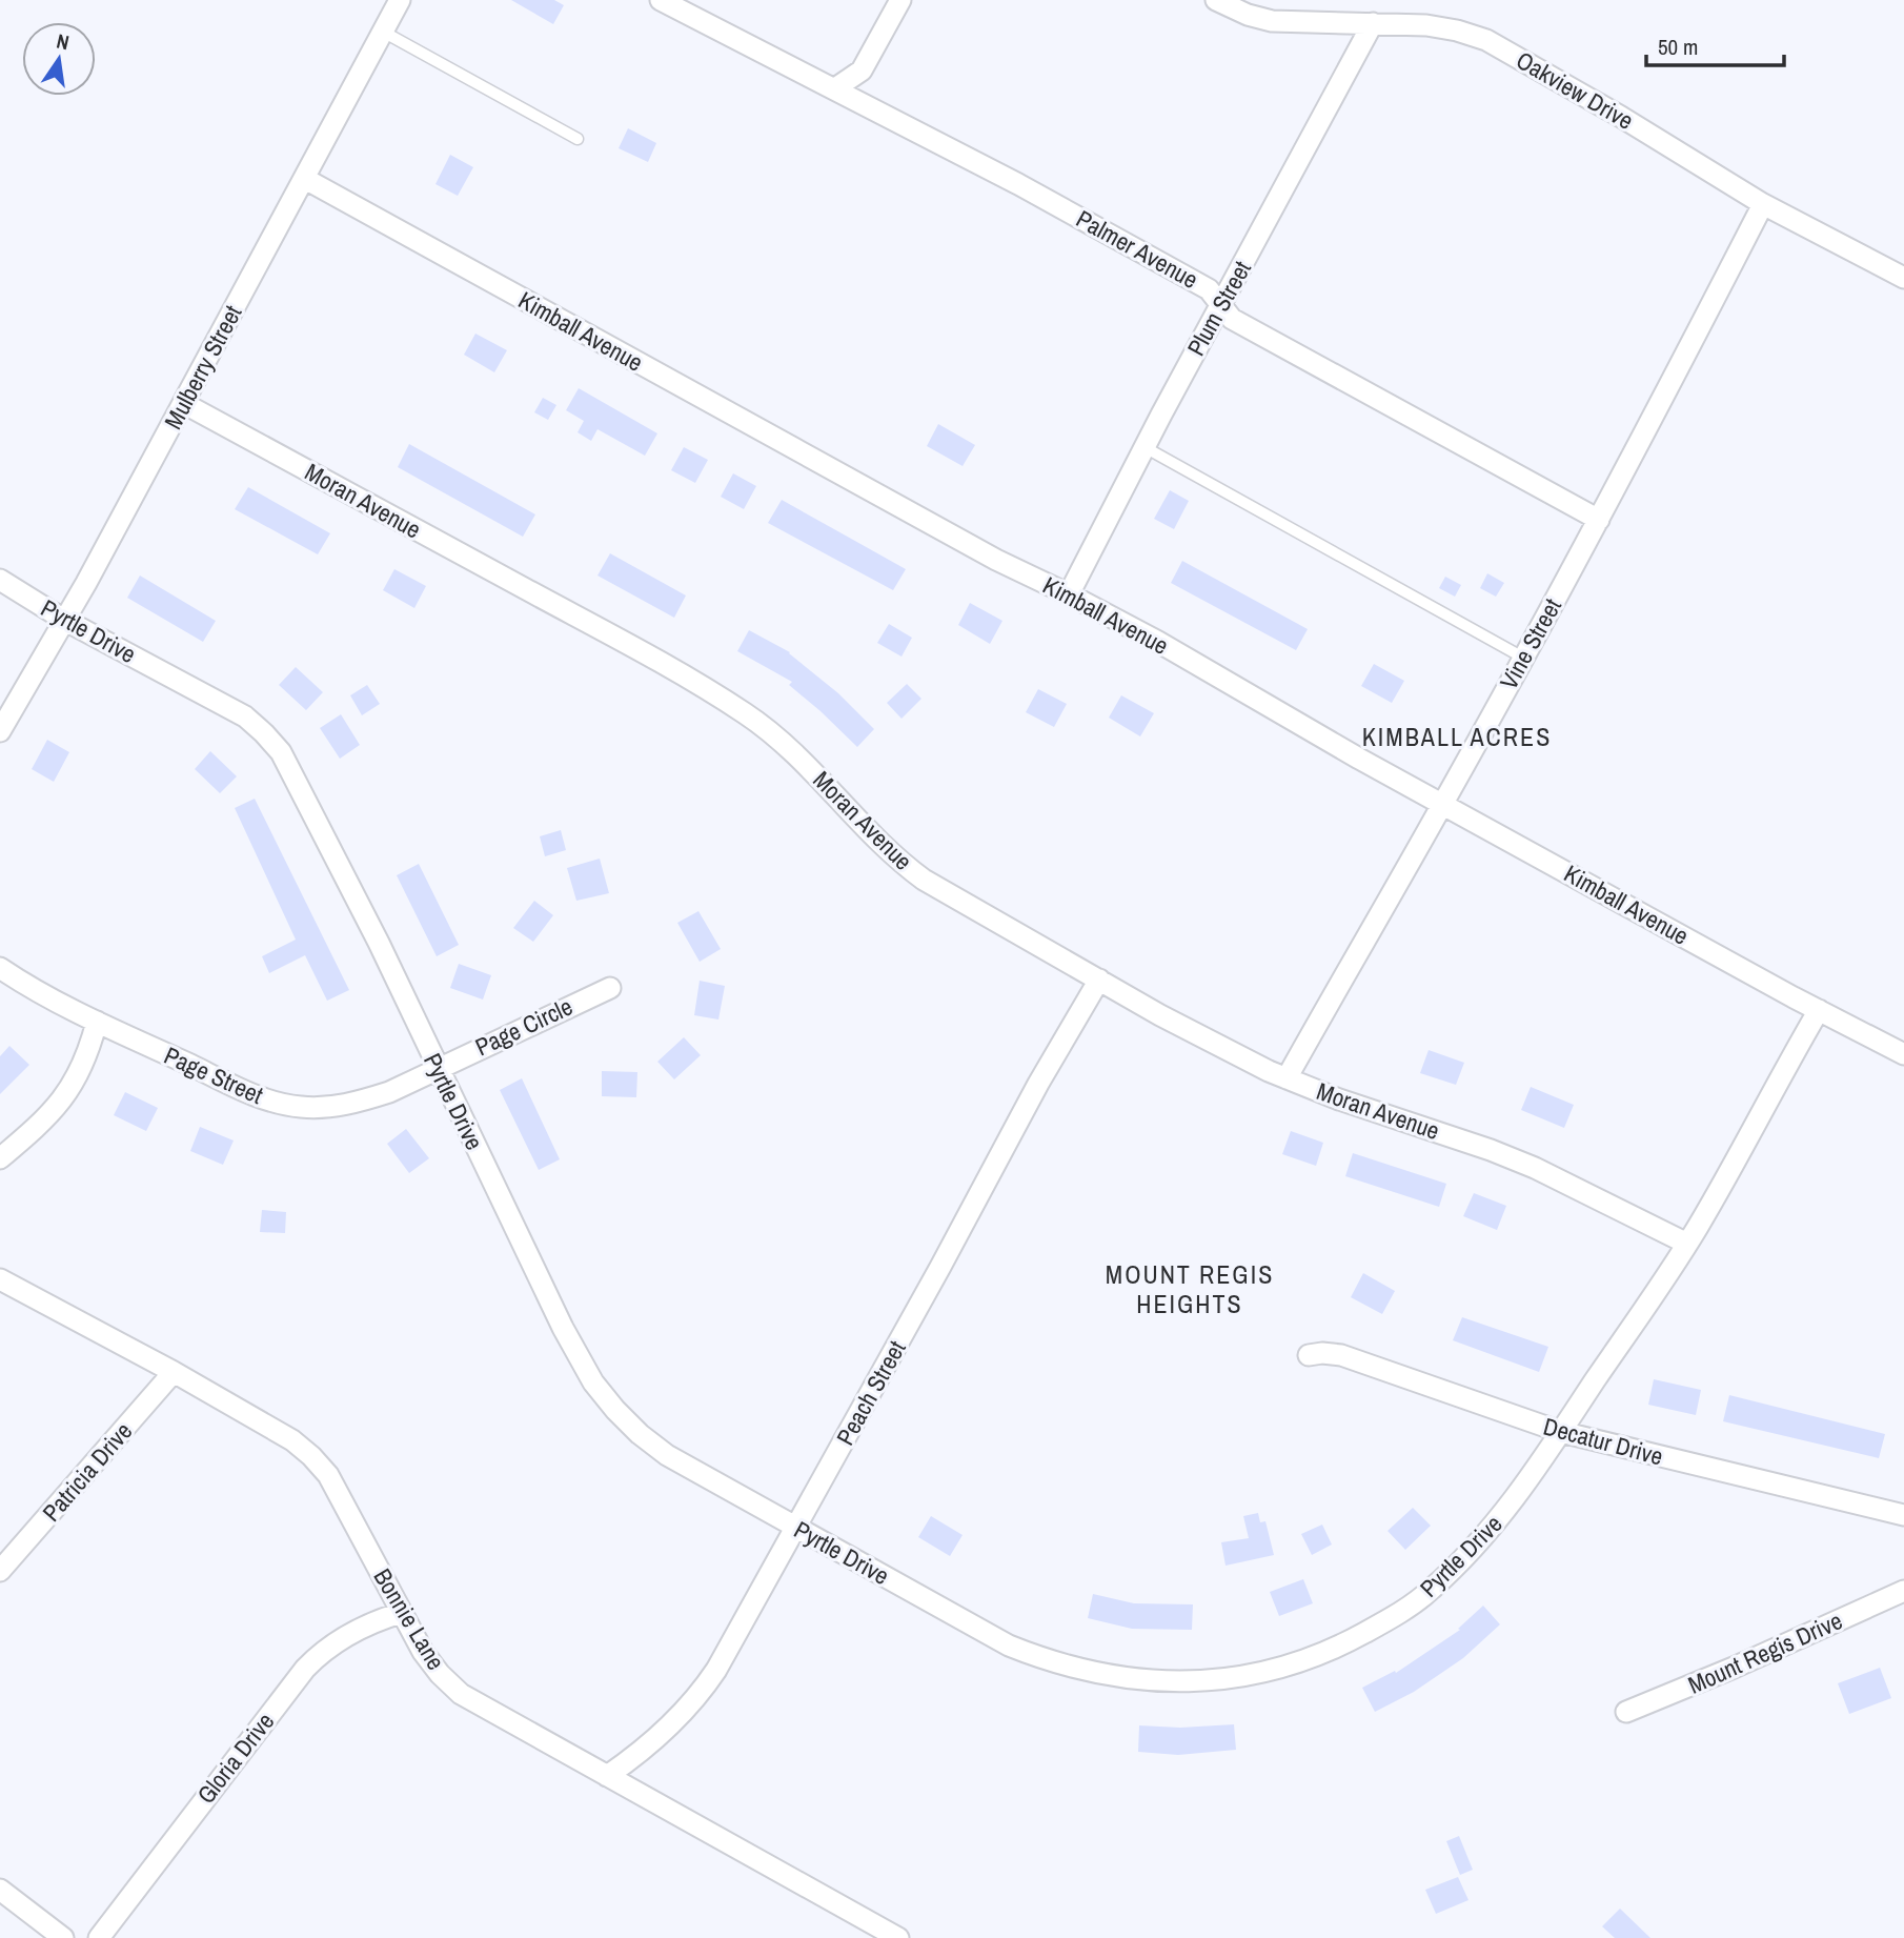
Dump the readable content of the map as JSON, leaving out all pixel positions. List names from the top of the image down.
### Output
{
  "streets": {
    "street": [
      "Oakview Drive",
      "Palmer Avenue",
      "Plum Street",
      "Kimball Avenue",
      "Mulberry Street",
      "Moran Avenue",
      "Pyrtle Drive",
      "Vine Street",
      "Page Circle",
      "Page Street",
      "Peach Street",
      "Decatur Drive",
      "Patricia Drive",
      "Bonnie Lane",
      "Mount Regis Drive",
      "Gloria Drive"
    ]
  },
  "crossings": [
    ["Oakview Drive", "Plum Street"],
    ["Oakview Drive", "Vine Street"],
    ["Palmer Avenue", "Plum Street"],
    ["Palmer Avenue", "Vine Street"],
    ["Plum Street", "Kimball Avenue"],
    ["Kimball Avenue", "Mulberry Street"],
    ["Kimball Avenue", "Pyrtle Drive"],
    ["Kimball Avenue", "Vine Street"],
    ["Mulberry Street", "Moran Avenue"],
    ["Mulberry Street", "Pyrtle Drive"],
    ["Moran Avenue", "Pyrtle Drive"],
    ["Moran Avenue", "Vine Street"],
    ["Moran Avenue", "Peach Street"],
    ["Pyrtle Drive", "Page Circle"],
    ["Pyrtle Drive", "Page Street"],
    ["Pyrtle Drive", "Peach Street"],
    ["Pyrtle Drive", "Decatur Drive"],
    ["Page Circle", "Page Street"],
    ["Peach Street", "Bonnie Lane"],
    ["Patricia Drive", "Bonnie Lane"],
    ["Bonnie Lane", "Gloria Drive"]
  ],
  "districts": ["KIMBALL ACRES", "MOUNT REGIS HEIGHTS"],
  "scale_bar": "50 m",
  "north": "top"
}
